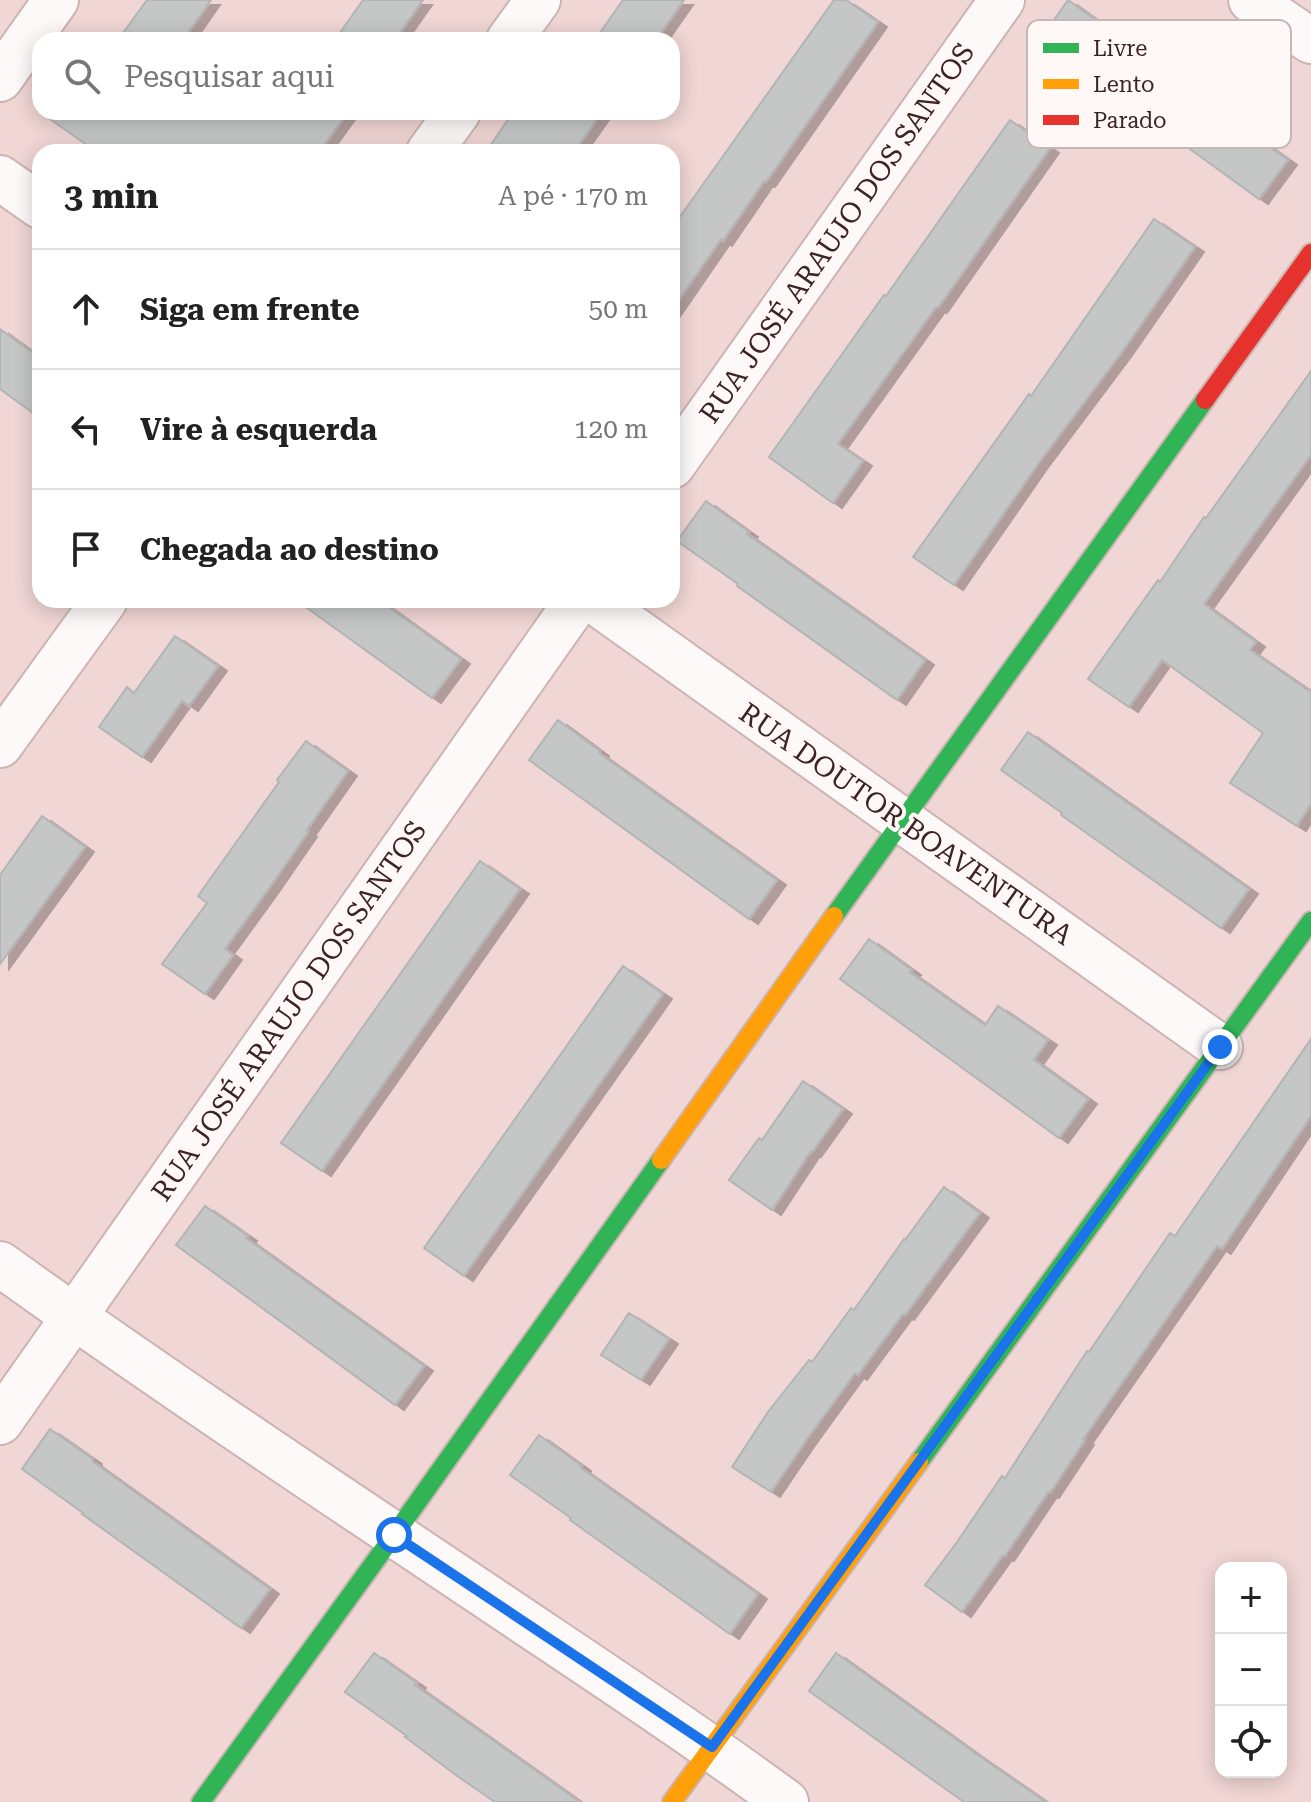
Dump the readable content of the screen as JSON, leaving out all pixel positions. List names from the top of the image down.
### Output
{
  "streets": {
    "street": ["RUA JOSÉ ARAUJO DOS SANTOS", "RUA DOUTOR BOAVENTURA"]
  },
  "legend": ["Livre", "Lento", "Parado"],
  "page": {
    "search": "Pesquisar aqui",
    "heading": ["3 min", "A pé · 170 m"],
    "list": [
      ["Siga em frente", "50 m"],
      ["Vire à esquerda", "120 m"],
      "Chegada ao destino"
    ],
    "map_buttons": ["+", "−"]
  }
}
